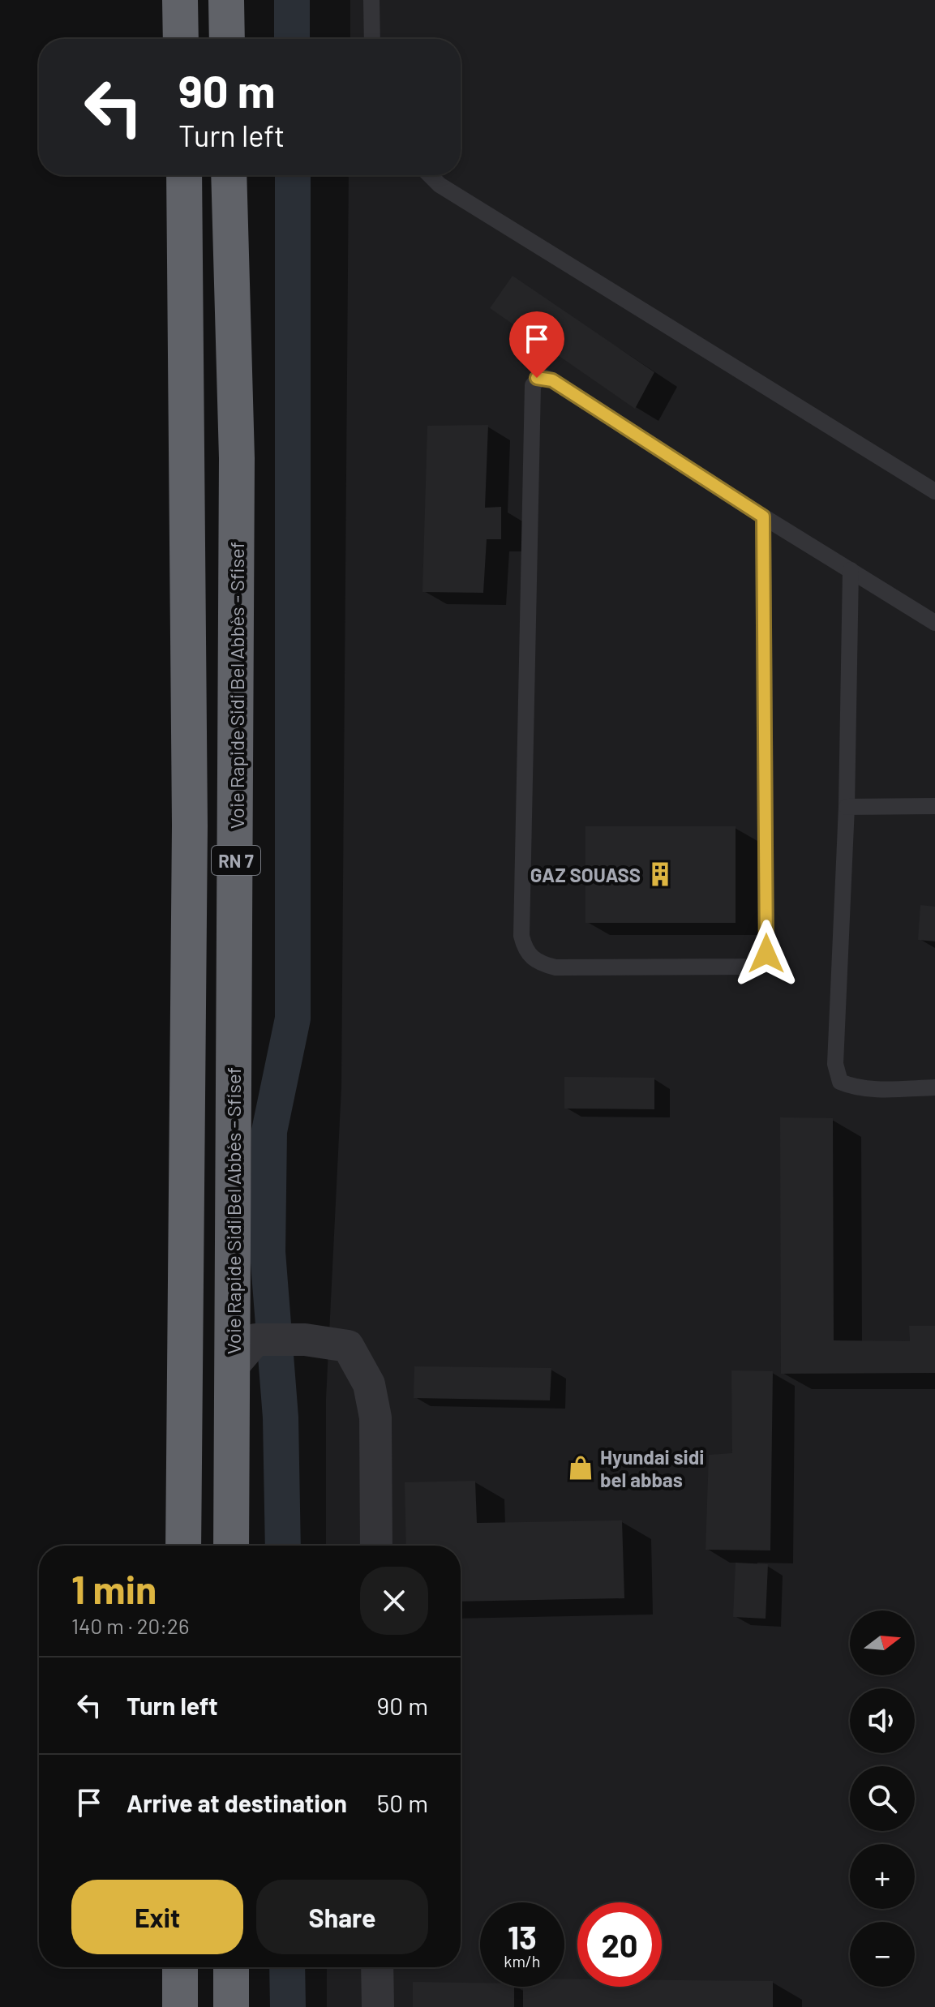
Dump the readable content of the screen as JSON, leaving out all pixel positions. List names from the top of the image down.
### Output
{
  "streets": {
    "highway": ["Voie Rapide Sidi Bel Abbès - Sfisef", "RN 7"]
  },
  "places": {
    "building": ["GAZ SOUASS"],
    "shop": ["Hyundai sidi bel abbas"]
  },
  "north": "right",
  "page": {
    "turn": ["90 m", "Turn left"],
    "heading": ["1 min", "140 m · 20:26"],
    "map_buttons": ["+", "−"],
    "list": [
      {
        "name": "Turn left",
        "value": "90 m"
      },
      {
        "name": "Arrive at destination",
        "value": "50 m"
      }
    ],
    "buttons": ["Exit", "Share"],
    "speed": "13 km/h",
    "limit": "20"
  }
}
